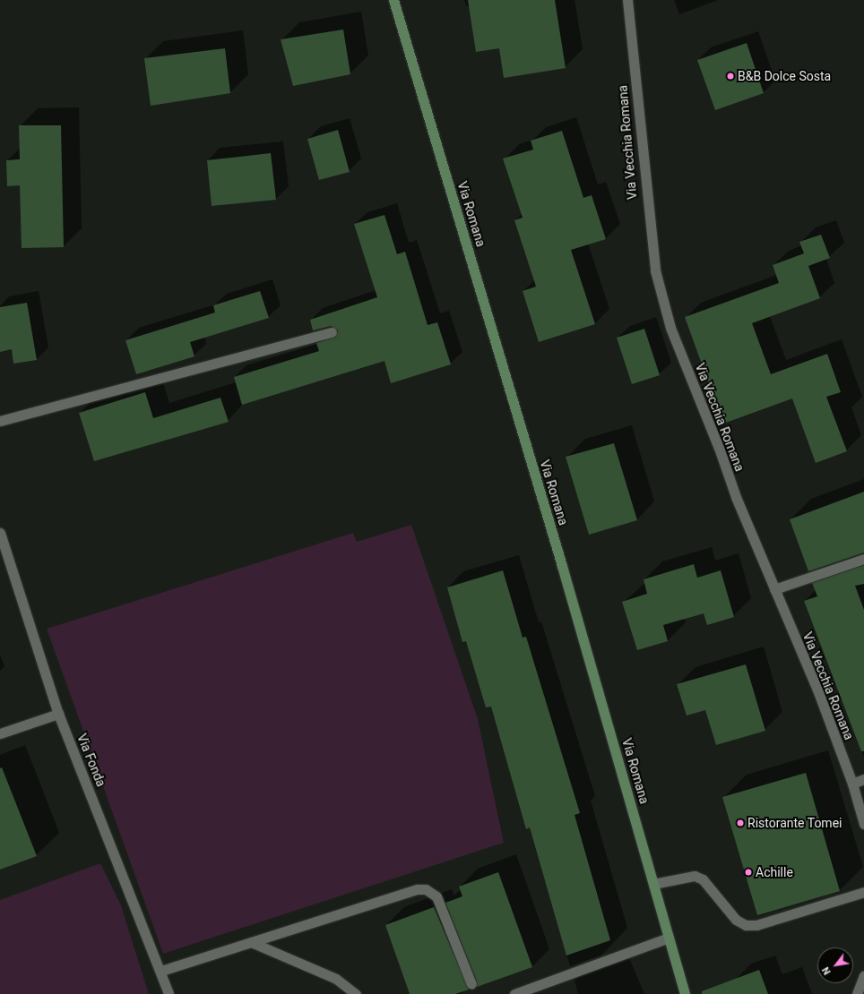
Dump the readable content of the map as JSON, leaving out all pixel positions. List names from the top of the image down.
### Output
{
  "streets": {
    "main road": ["Via Romana"],
    "street": ["Via Vecchia Romana", "Via Fonda"]
  },
  "places": ["B&B Dolce Sosta", "Ristorante Tomei", "Achille"],
  "north": "bottom left"
}
